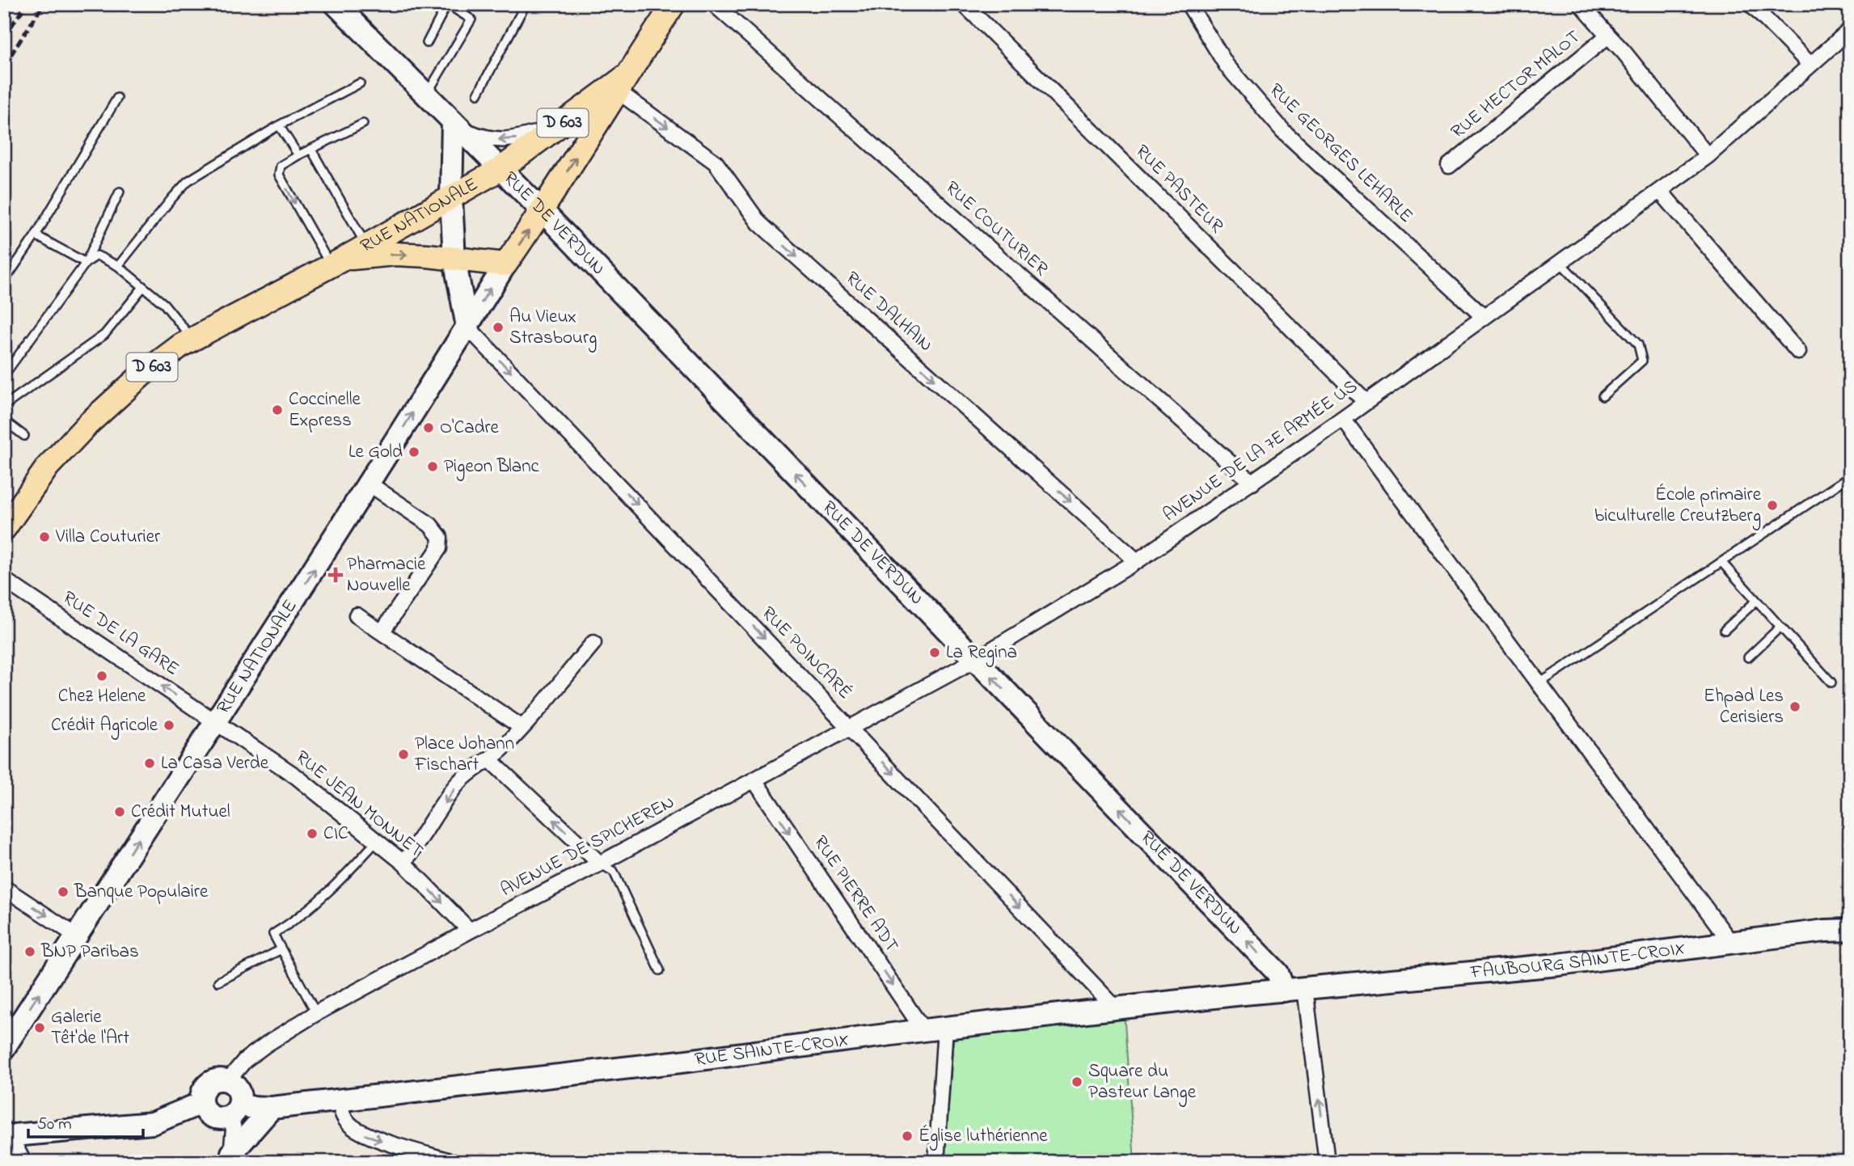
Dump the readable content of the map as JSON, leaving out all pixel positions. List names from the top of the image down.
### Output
{
  "streets": {
    "main road": [
      "D 603",
      "RUE NATIONALE",
      "RUE DE VERDUN",
      "FAUBOURG SAINTE-CROIX",
      "RUE SAINTE-CROIX"
    ],
    "street": [
      "RUE HECTOR MALOT",
      "RUE GEORGES LEHARLE",
      "RUE PASTEUR",
      "RUE COUTURIER",
      "RUE DALHAIN",
      "AVENUE DE LA 7E ARMÉE US",
      "RUE DE LA GARE",
      "RUE POINCARÉ",
      "RUE JEAN MONNET",
      "AVENUE DE SPICHEREN",
      "RUE PIERRE ADT"
    ]
  },
  "crossings": [
    ["RUE HECTOR MALOT", "AVENUE DE LA 7E ARMÉE US"],
    ["D 603", "RUE NATIONALE"],
    ["RUE GEORGES LEHARLE", "AVENUE DE LA 7E ARMÉE US"],
    ["RUE PASTEUR", "AVENUE DE LA 7E ARMÉE US"],
    ["RUE NATIONALE", "RUE DE VERDUN"],
    ["RUE NATIONALE", "RUE DALHAIN"],
    ["RUE NATIONALE", "RUE DE LA GARE"],
    ["RUE NATIONALE", "RUE POINCARÉ"],
    ["RUE NATIONALE", "RUE JEAN MONNET"],
    ["RUE DE VERDUN", "AVENUE DE LA 7E ARMÉE US"],
    ["RUE DE VERDUN", "AVENUE DE SPICHEREN"],
    ["RUE DE VERDUN", "FAUBOURG SAINTE-CROIX"],
    ["RUE DE VERDUN", "RUE SAINTE-CROIX"],
    ["RUE COUTURIER", "AVENUE DE LA 7E ARMÉE US"],
    ["RUE DALHAIN", "AVENUE DE LA 7E ARMÉE US"],
    ["AVENUE DE LA 7E ARMÉE US", "AVENUE DE SPICHEREN"],
    ["RUE DE LA GARE", "RUE JEAN MONNET"],
    ["RUE POINCARÉ", "AVENUE DE SPICHEREN"],
    ["RUE POINCARÉ", "RUE SAINTE-CROIX"],
    ["RUE JEAN MONNET", "AVENUE DE SPICHEREN"],
    ["AVENUE DE SPICHEREN", "RUE PIERRE ADT"],
    ["AVENUE DE SPICHEREN", "RUE SAINTE-CROIX"],
    ["RUE PIERRE ADT", "RUE SAINTE-CROIX"],
    ["FAUBOURG SAINTE-CROIX", "RUE SAINTE-CROIX"]
  ],
  "one_way": [
    "RUE DE VERDUN",
    "RUE DALHAIN",
    "RUE DE LA GARE",
    "RUE POINCARÉ",
    "RUE PIERRE ADT"
  ],
  "places": {
    "other": [
      "Au Vieux Strasbourg",
      "Coccinelle Express",
      "O'Cadre",
      "Le Gold",
      "Pigeon Blanc",
      "École primaire biculturelle Creutzberg",
      "Villa Couturier",
      "La Regina",
      "Chez Helene",
      "Ehpad Les Cerisiers",
      "Crédit Agricole",
      "Place Johann Fischart",
      "La Casa Verde",
      "Crédit Mutuel",
      "CIC",
      "Banque Populaire",
      "BNP Paribas",
      "Galerie Têt'de l'Art",
      "Square du Pasteur Lange",
      "Église luthérienne"
    ],
    "health": ["Pharmacie Nouvelle"]
  },
  "scale_bar": "50 m"
}
